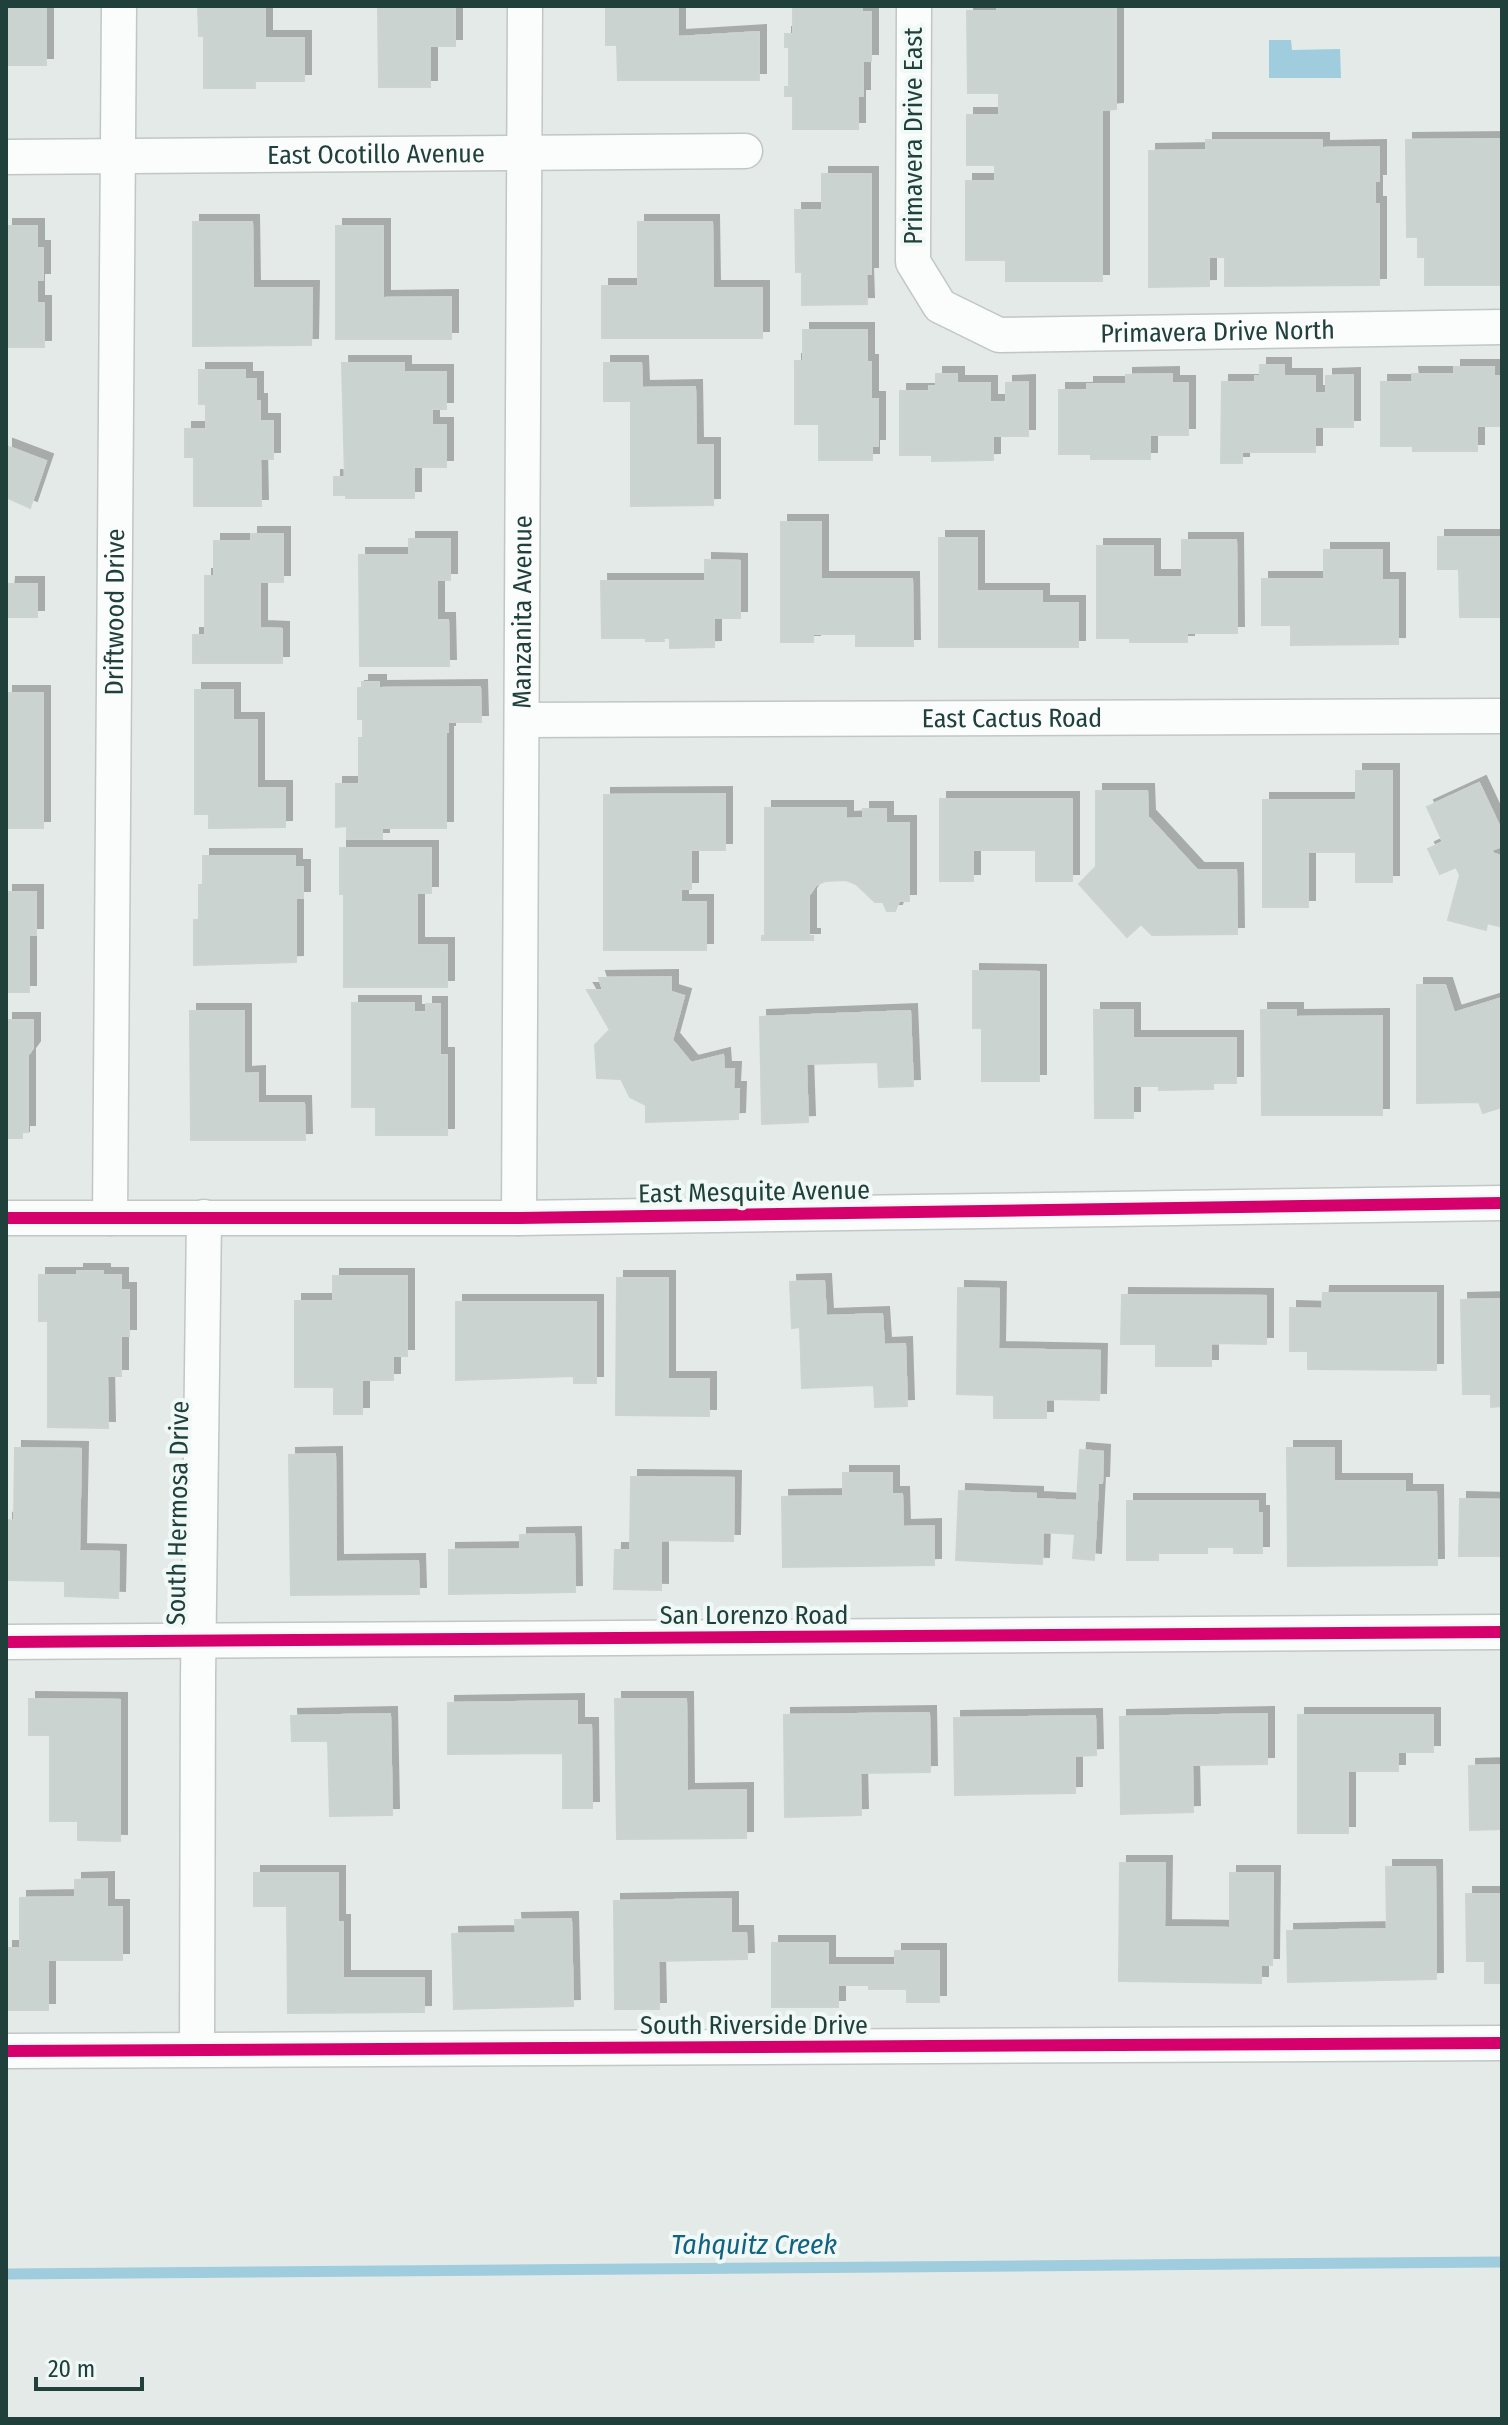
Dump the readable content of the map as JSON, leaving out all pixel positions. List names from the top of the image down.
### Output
{
  "streets": {
    "street": [
      "Primavera Drive East",
      "East Ocotillo Avenue",
      "Primavera Drive North",
      "Driftwood Drive",
      "Manzanita Avenue",
      "East Cactus Road",
      "East Mesquite Avenue",
      "South Hermosa Drive",
      "San Lorenzo Road",
      "South Riverside Drive"
    ]
  },
  "crossings": [
    ["Primavera Drive East", "Primavera Drive North"],
    ["East Ocotillo Avenue", "Driftwood Drive"],
    ["East Ocotillo Avenue", "Manzanita Avenue"],
    ["Driftwood Drive", "East Mesquite Avenue"],
    ["Manzanita Avenue", "East Cactus Road"],
    ["Manzanita Avenue", "East Mesquite Avenue"],
    ["East Mesquite Avenue", "South Hermosa Drive"],
    ["South Hermosa Drive", "San Lorenzo Road"],
    ["South Hermosa Drive", "South Riverside Drive"]
  ],
  "water": ["Tahquitz Creek"],
  "scale_bar": "20 m"
}
